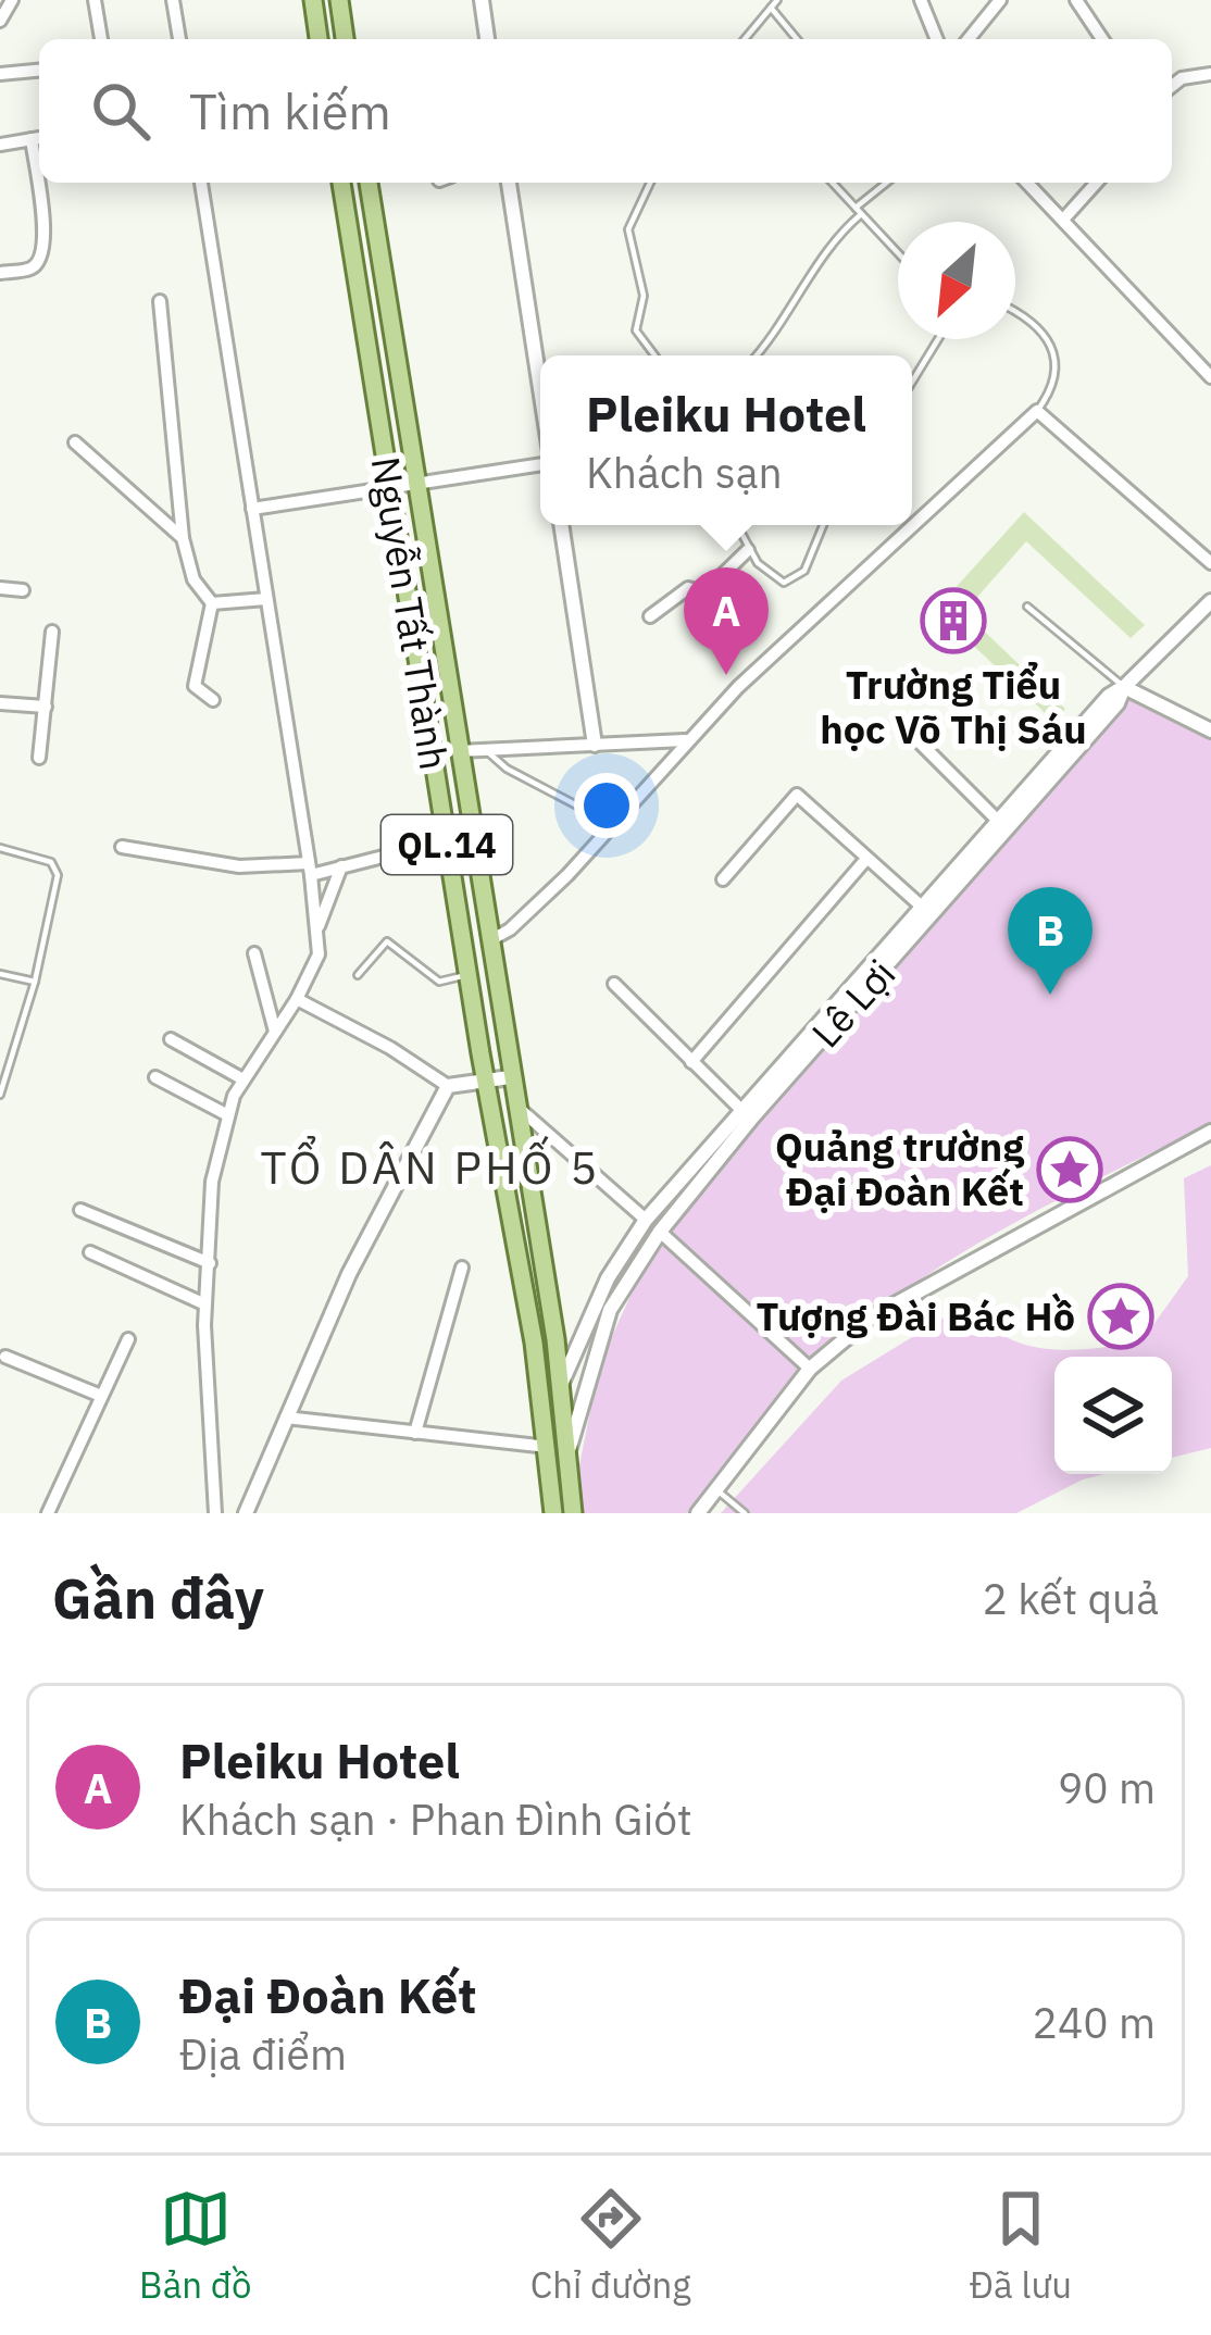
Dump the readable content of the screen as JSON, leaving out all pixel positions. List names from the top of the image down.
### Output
{
  "streets": {
    "main road": ["Nguyễn Tất Thành", "QL.14"],
    "street": ["Lê Lợi"]
  },
  "crossings": [
    ["Nguyễn Tất Thành", "Lê Lợi"]
  ],
  "districts": ["TỔ DÂN PHỐ 5"],
  "places": {
    "building": ["Trường Tiểu học Võ Thị Sáu"],
    "place": ["Quảng trường Đại Đoàn Kết", "Tượng Đài Bác Hồ"]
  },
  "north": "bottom left",
  "page": {
    "search": "Tìm kiếm",
    "popup": ["Pleiku Hotel", "Khách sạn"],
    "pins": ["A", "B"],
    "heading": ["Gần đây", "2 kết quả"],
    "list": [
      {
        "mark": "A",
        "name": "Pleiku Hotel",
        "note": "Khách sạn · Phan Đình Giót",
        "value": "90 m"
      },
      {
        "mark": "B",
        "name": "Đại Đoàn Kết",
        "note": "Địa điểm",
        "value": "240 m"
      }
    ],
    "nav": ["Bản đồ", "Chỉ đường", "Đã lưu"]
  }
}
